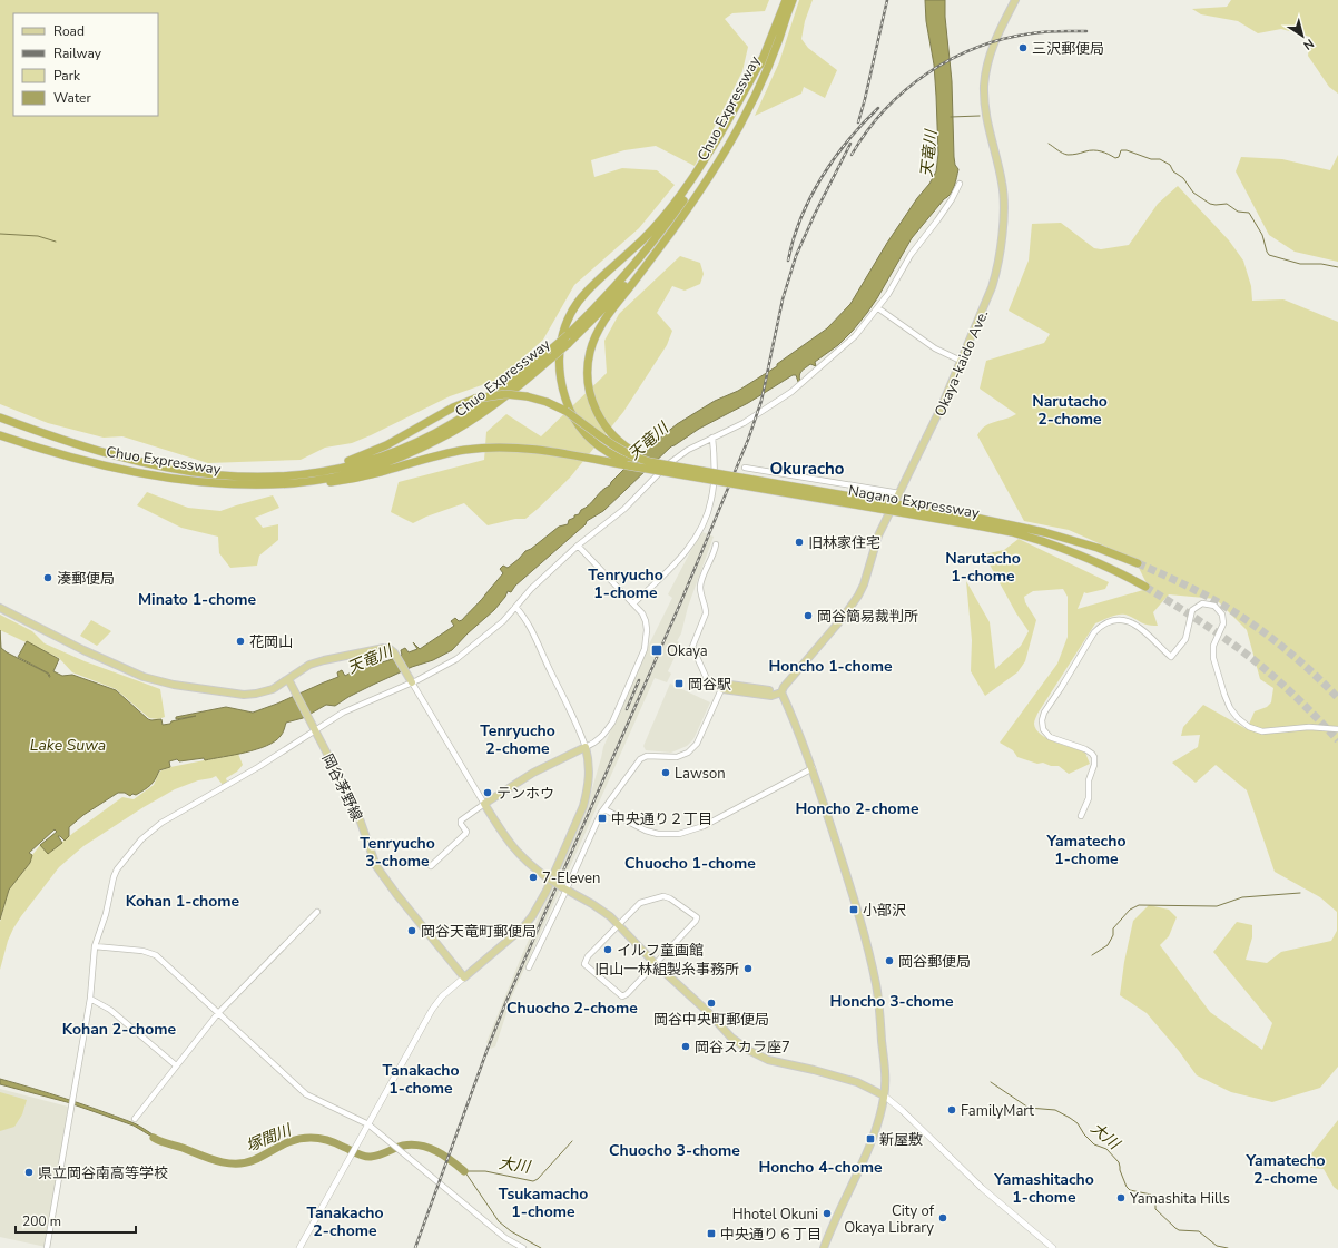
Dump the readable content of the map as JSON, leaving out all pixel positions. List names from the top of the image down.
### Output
{
  "streets": {
    "highway": ["Chuo Expressway", "Nagano Expressway"],
    "main road": ["Okaya-kaido Ave.", "岡谷茅野線"]
  },
  "districts": [
    "Narutacho 2-chome",
    "Okuracho",
    "Narutacho 1-chome",
    "Tenryucho 1-chome",
    "Minato 1-chome",
    "Honcho 1-chome",
    "Tenryucho 2-chome",
    "Honcho 2-chome",
    "Yamatecho 1-chome",
    "Tenryucho 3-chome",
    "Chuocho 1-chome",
    "Kohan 1-chome",
    "Honcho 3-chome",
    "Chuocho 2-chome",
    "Kohan 2-chome",
    "Tanakacho 1-chome",
    "Chuocho 3-chome",
    "Yamatecho 2-chome",
    "Honcho 4-chome",
    "Yamashitacho 1-chome",
    "Tsukamacho 1-chome",
    "Tanakacho 2-chome"
  ],
  "water": [
    "天竜川",
    "Lake Suwa",
    "大川",
    "塚間川"
  ],
  "places": {
    "other": [
      "三沢郵便局",
      "旧林家住宅",
      "湊郵便局",
      "岡谷簡易裁判所",
      "花岡山",
      "Lawson",
      "テンホウ",
      "7-Eleven",
      "岡谷天竜町郵便局",
      "イルフ童画館",
      "岡谷郵便局",
      "旧山一林組製糸事務所",
      "岡谷中央町郵便局",
      "岡谷スカラ座7",
      "FamilyMart",
      "県立岡谷南高等学校",
      "Yamashita Hills",
      "Hhotel Okuni",
      "City of Okaya Library"
    ],
    "transit": [
      "Okaya",
      "岡谷駅",
      "中央通り２丁目",
      "小部沢",
      "新屋敷",
      "中央通り６丁目"
    ]
  },
  "legend": [
    "Road",
    "Railway",
    "Park",
    "Water"
  ],
  "scale_bar": "200 m",
  "north": "bottom right"
}
